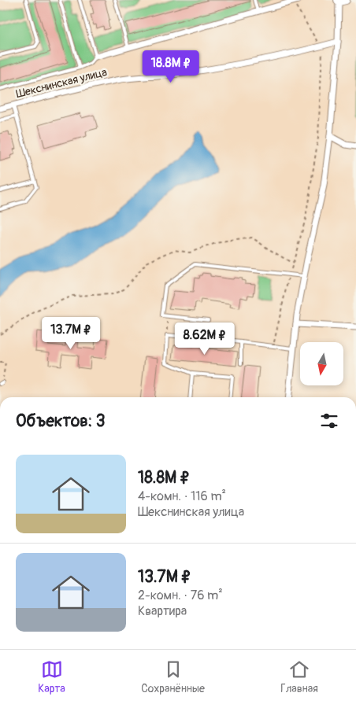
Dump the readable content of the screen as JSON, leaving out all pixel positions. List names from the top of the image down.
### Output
{
  "streets": {
    "street": ["Шекснинская улица"]
  },
  "north": "bottom",
  "page": {
    "price": ["18.8M ₽", "13.7M ₽", "8.62M ₽"],
    "heading": "Объектов: 3",
    "list": [
      {
        "name": "18.8M ₽",
        "note": "4-комн. · 116 m² · Шекснинская улица"
      },
      {
        "name": "13.7M ₽",
        "note": "2-комн. · 76 m² · Квартира"
      }
    ],
    "tabs": ["Карта", "Сохранённые", "Главная"]
  }
}
